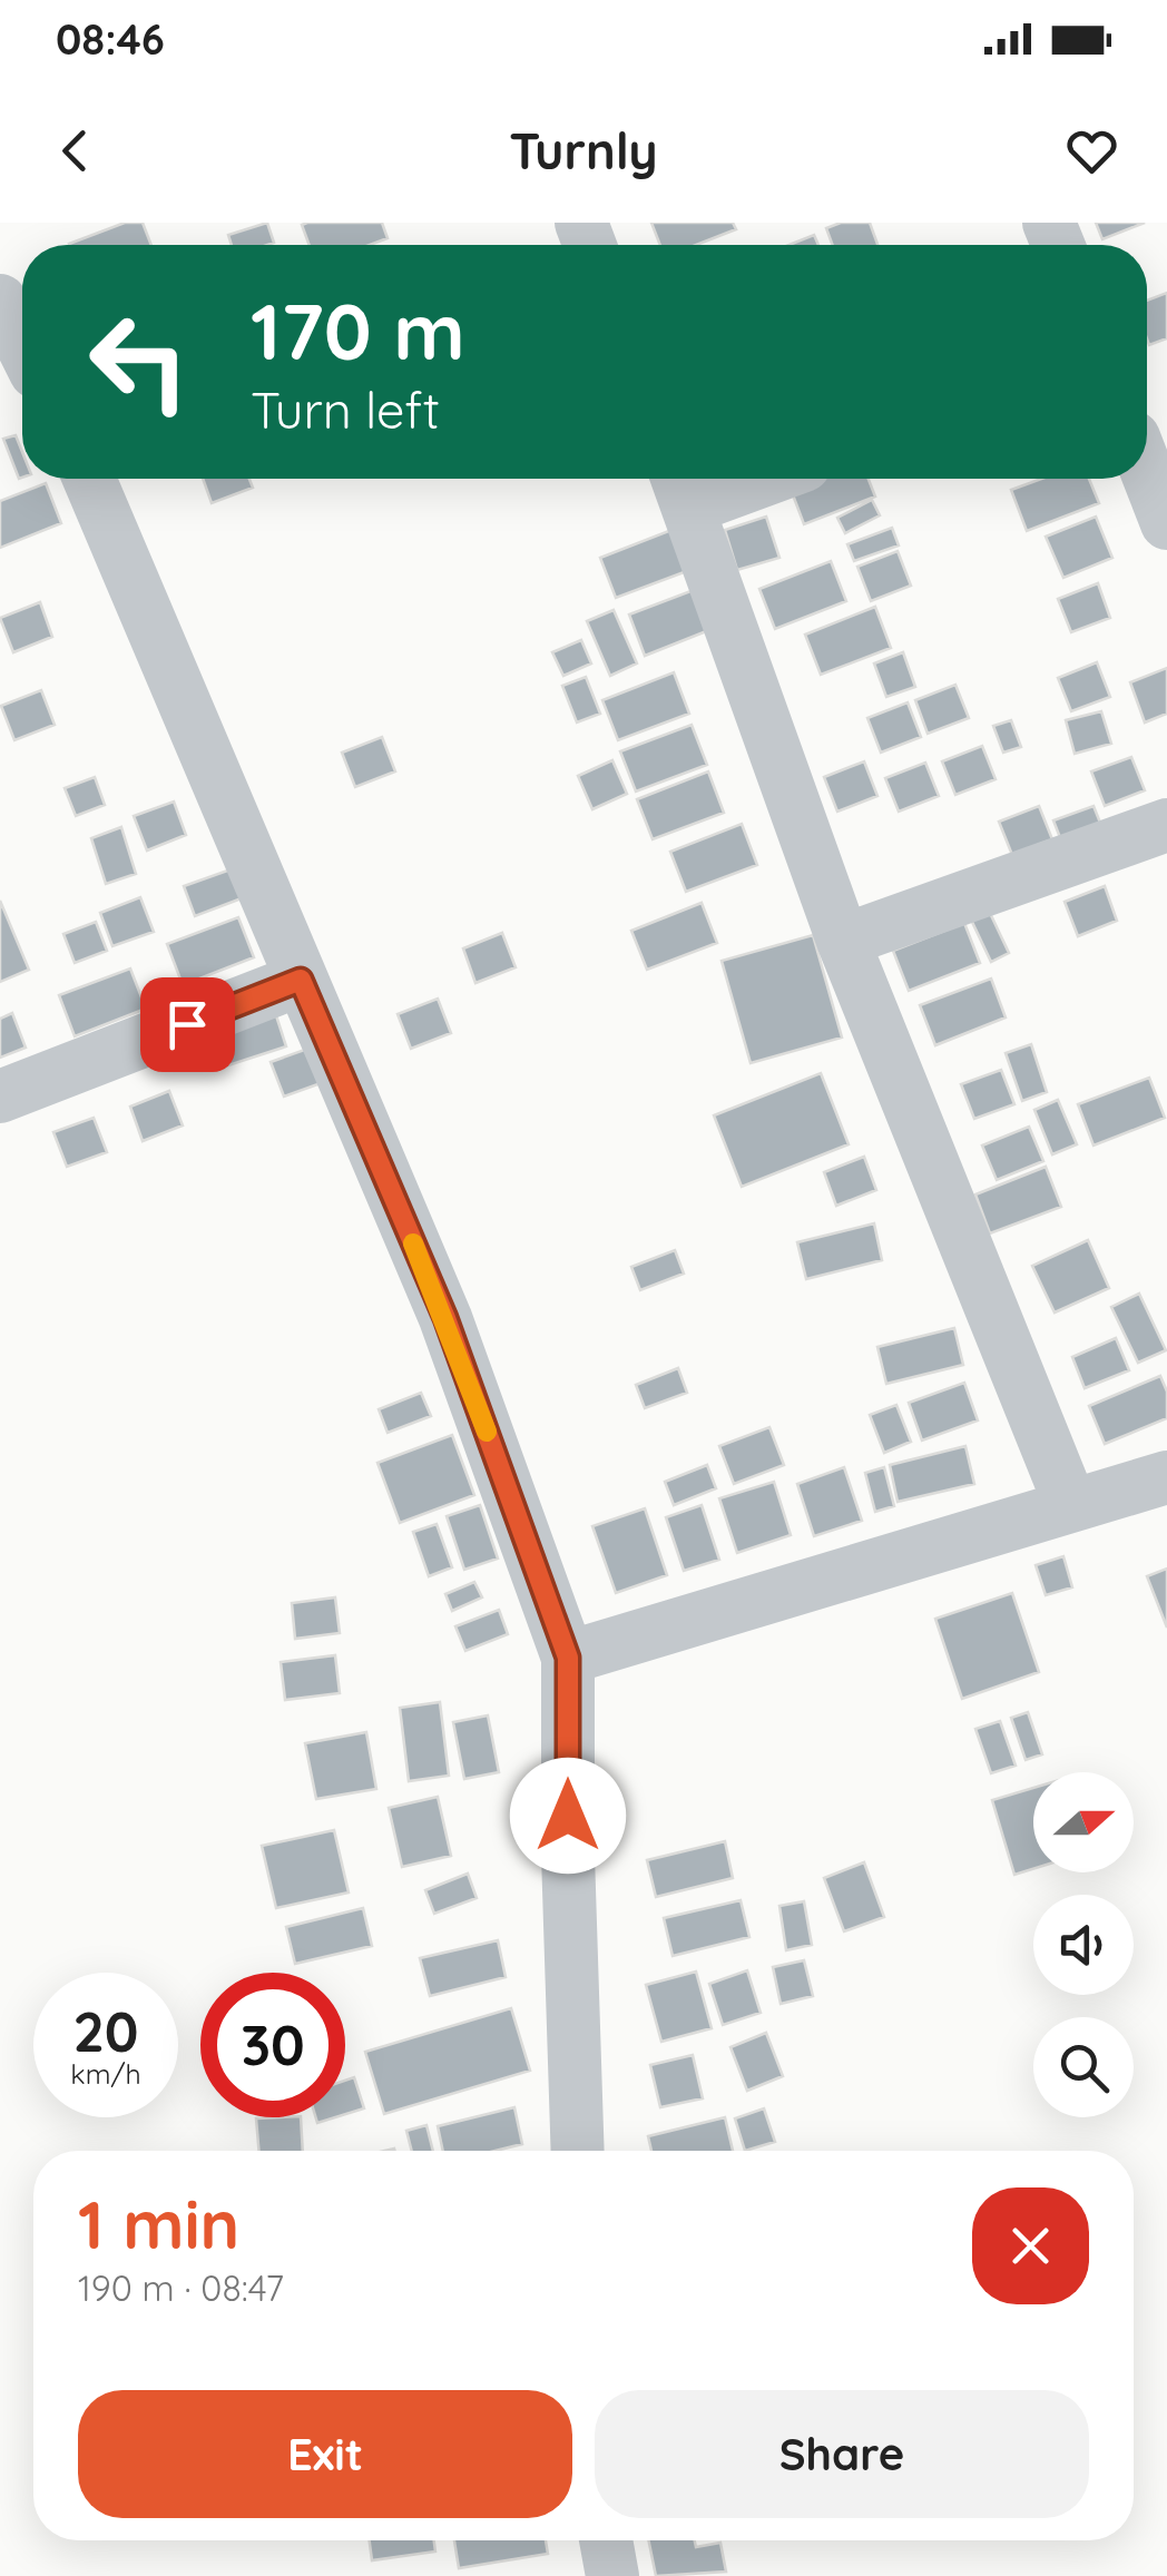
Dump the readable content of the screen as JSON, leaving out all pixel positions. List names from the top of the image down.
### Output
{
  "north": "right",
  "page": {
    "status": "08:46",
    "header": "Turnly",
    "turn": ["170 m", "Turn left"],
    "speed": "20 km/h",
    "limit": "30",
    "heading": ["1 min", "190 m · 08:47"],
    "buttons": ["Exit", "Share"]
  }
}
